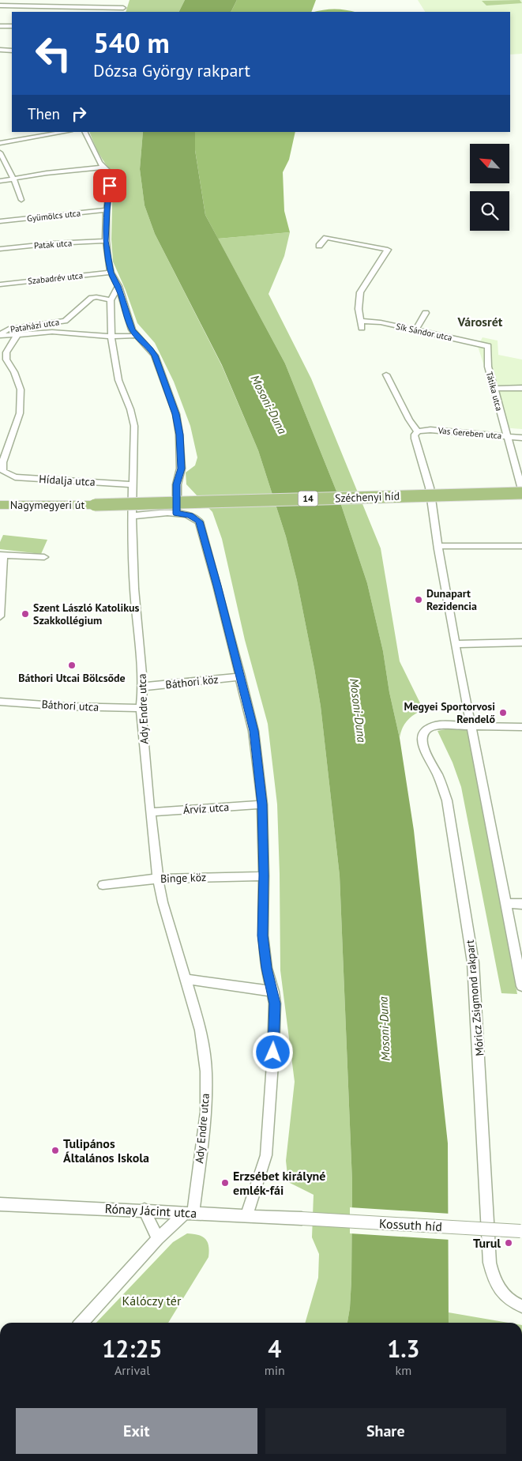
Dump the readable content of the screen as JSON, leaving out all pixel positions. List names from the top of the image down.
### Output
{
  "streets": {
    "main road": ["Széchenyi híd", "14", "Nagymegyeri út"],
    "street": [
      "Gyümölcs utca",
      "Patak utca",
      "Szabadrév utca",
      "Pataházi utca",
      "Sík Sándor utca",
      "Tátika utca",
      "Vas Gereben utca",
      "Hídalja utca",
      "Báthori köz",
      "Báthori utca",
      "Ady Endre utca",
      "Árvíz utca",
      "Binge köz",
      "Móricz Zsigmond rakpart",
      "Rónay Jácint utca",
      "Kossuth híd"
    ]
  },
  "crossings": [
    ["Pataházi utca", "Ady Endre utca"],
    ["Sík Sándor utca", "Tátika utca"],
    ["Tátika utca", "Vas Gereben utca"],
    ["Hídalja utca", "Ady Endre utca"],
    ["Széchenyi híd", "Nagymegyeri út"],
    ["Báthori köz", "Ady Endre utca"],
    ["Báthori utca", "Ady Endre utca"],
    ["Ady Endre utca", "Árvíz utca"],
    ["Ady Endre utca", "Binge köz"],
    ["Ady Endre utca", "Rónay Jácint utca"],
    ["Rónay Jácint utca", "Kossuth híd"]
  ],
  "districts": ["Városrét"],
  "water": ["Mosoni-Duna"],
  "parks": ["Kálóczy tér"],
  "places": [
    "Dunapart Rezidencia",
    "Szent László Katolikus Szakkollégium",
    "Báthori Utcai Bölcsőde",
    "Megyei Sportorvosi Rendelő",
    "Tulipános Általános Iskola",
    "Erzsébet királyné emlék-fái",
    "Turul"
  ],
  "north": "top left",
  "page": {
    "turn": ["540 m", "Dózsa György rakpart"],
    "then": "Then",
    "eta": [
      "12:25",
      "Arrival",
      "4",
      "min",
      "1.3",
      "km"
    ],
    "buttons": ["Exit", "Share"]
  }
}
